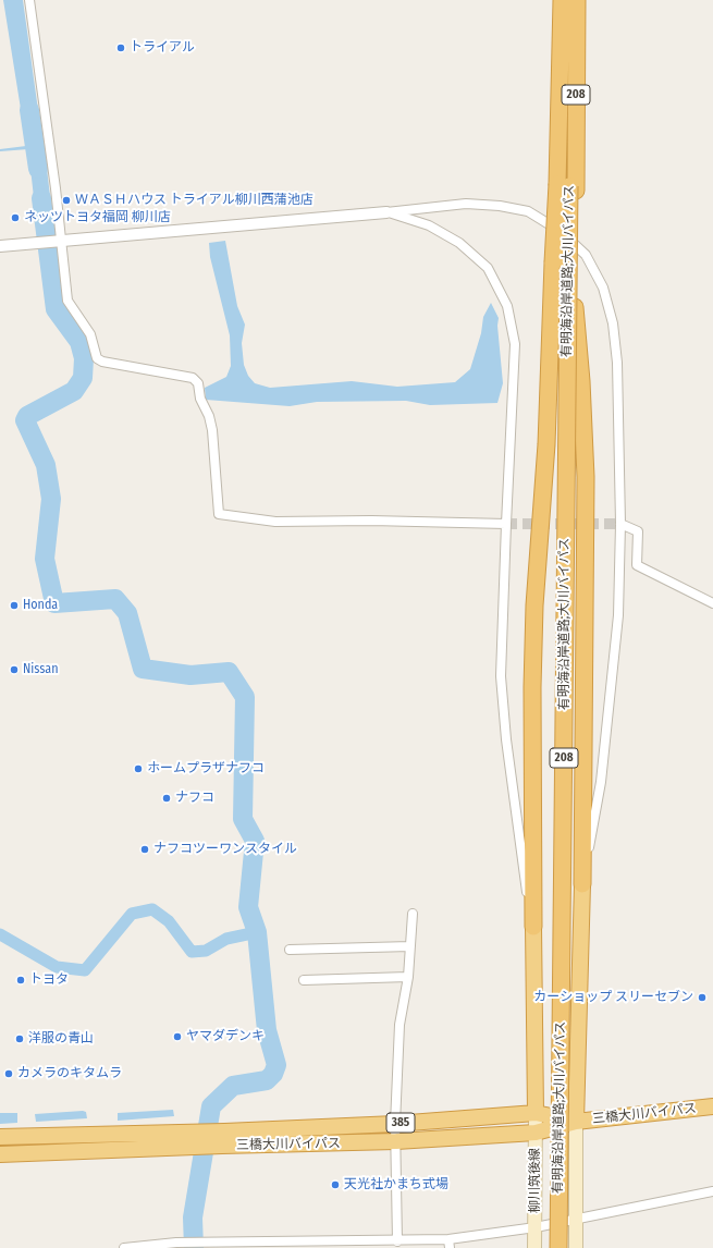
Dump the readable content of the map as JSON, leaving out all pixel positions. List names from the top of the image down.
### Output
{
  "streets": {
    "highway": [
      "208",
      "有明海沿岸道路;大川バイパス",
      "三橋大川バイパス",
      "385"
    ],
    "main road": ["柳川筑後線"]
  },
  "crossings": [
    ["三橋大川バイパス", "柳川筑後線"]
  ],
  "places": [
    "トライアル",
    "ＷＡＳＨハウス トライアル柳川西蒲池店",
    "ネッツトヨタ福岡 柳川店",
    "Honda",
    "Nissan",
    "ホームプラザナフコ",
    "ナフコ",
    "ナフコツーワンスタイル",
    "トヨタ",
    "カーショップ スリーセブン",
    "ヤマダデンキ",
    "洋服の青山",
    "カメラのキタムラ",
    "天光社かまち式場"
  ]
}
